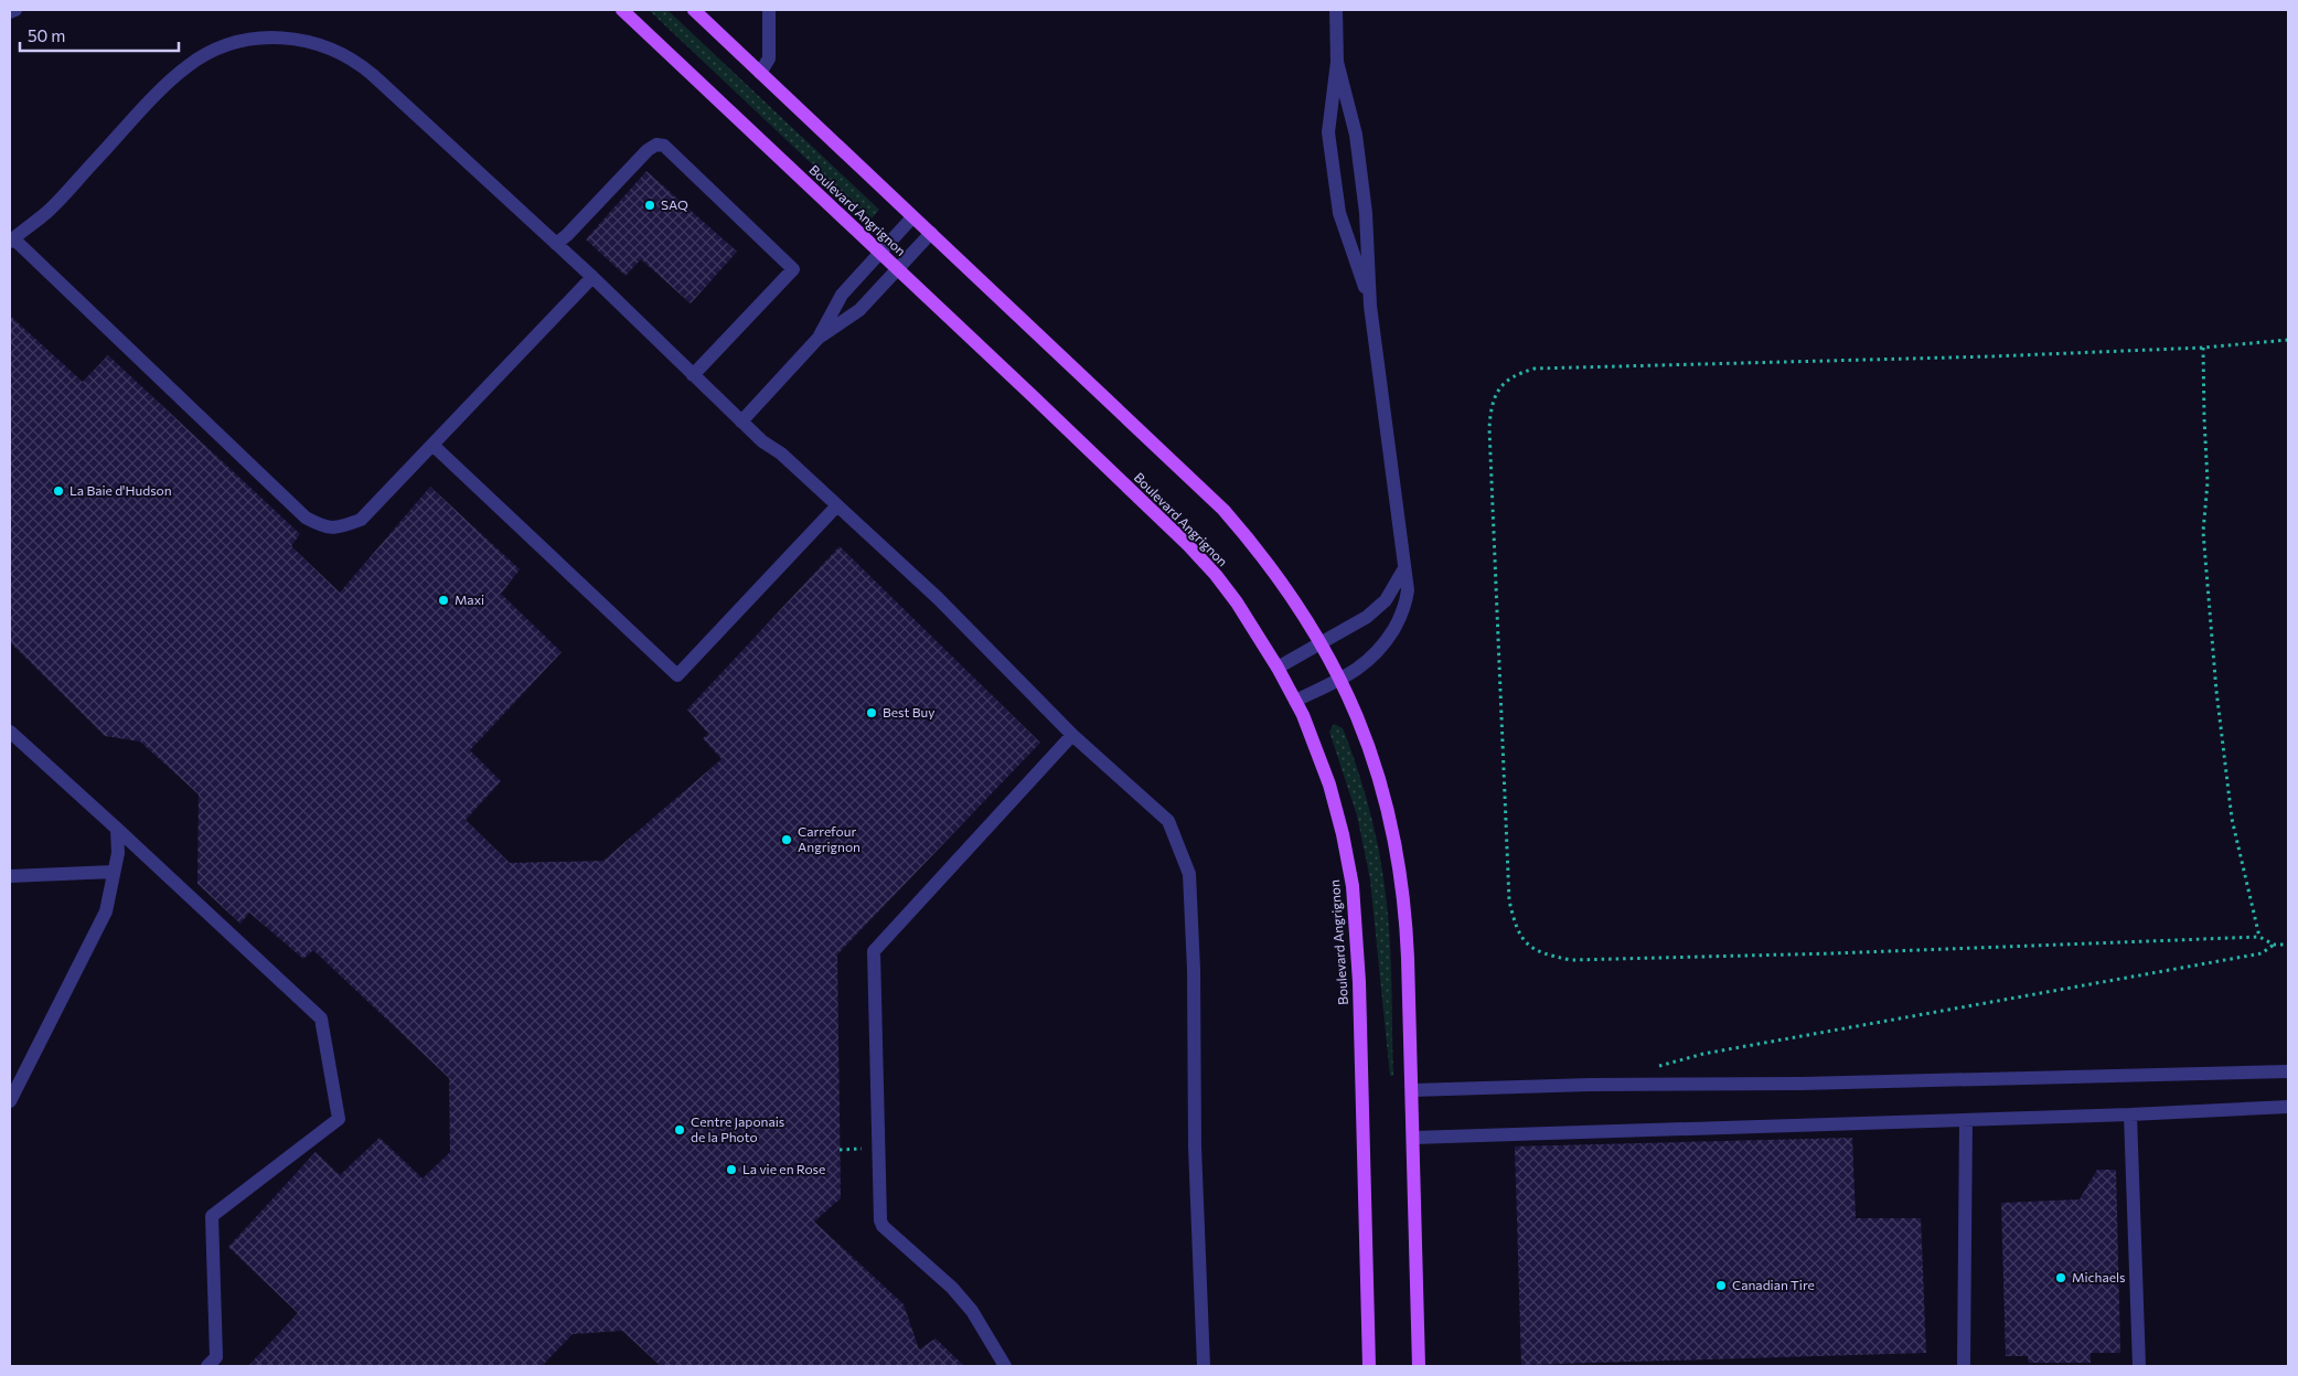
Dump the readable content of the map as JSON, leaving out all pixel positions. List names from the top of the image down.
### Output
{
  "streets": {
    "main road": ["Boulevard Angrignon"]
  },
  "places": [
    "SAQ",
    "La Baie d'Hudson",
    "Maxi",
    "Best Buy",
    "Carrefour Angrignon",
    "Centre Japonais de la Photo",
    "La vie en Rose",
    "Michaels",
    "Canadian Tire"
  ],
  "scale_bar": "50 m"
}
